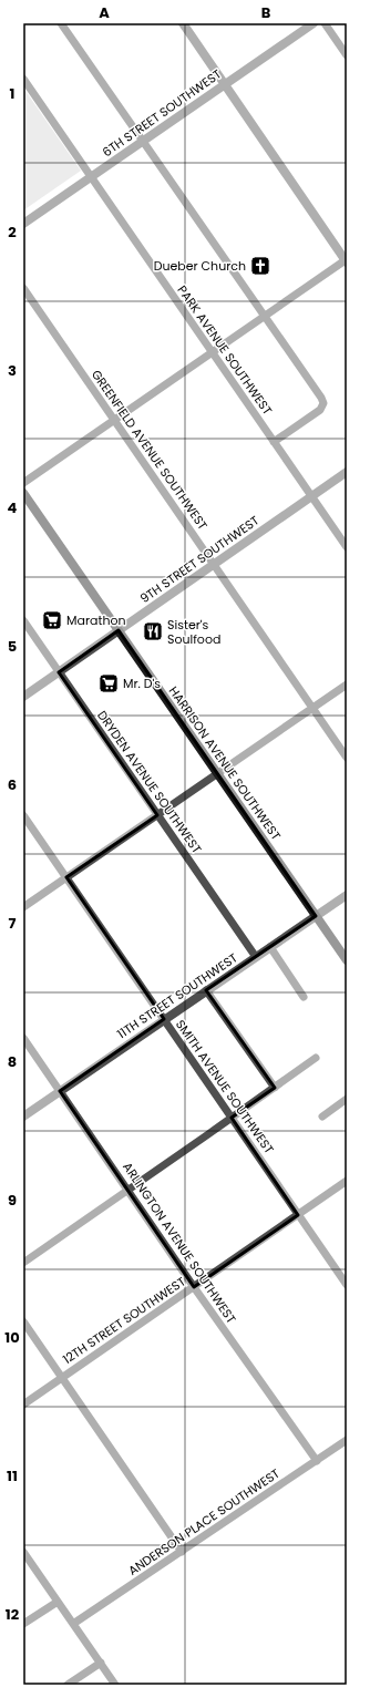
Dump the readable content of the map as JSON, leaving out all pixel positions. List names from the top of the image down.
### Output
{
  "streets": {
    "main road": ["HARRISON AVENUE SOUTHWEST"],
    "street": [
      "6TH STREET SOUTHWEST",
      "PARK AVENUE SOUTHWEST",
      "GREENFIELD AVENUE SOUTHWEST",
      "9TH STREET SOUTHWEST",
      "DRYDEN AVENUE SOUTHWEST",
      "11TH STREET SOUTHWEST",
      "SMITH AVENUE SOUTHWEST",
      "ARLINGTON AVENUE SOUTHWEST",
      "12TH STREET SOUTHWEST",
      "ANDERSON PLACE SOUTHWEST"
    ]
  },
  "crossings": [
    ["6TH STREET SOUTHWEST", "PARK AVENUE SOUTHWEST"],
    ["PARK AVENUE SOUTHWEST", "9TH STREET SOUTHWEST"],
    ["GREENFIELD AVENUE SOUTHWEST", "9TH STREET SOUTHWEST"],
    ["9TH STREET SOUTHWEST", "HARRISON AVENUE SOUTHWEST"],
    ["9TH STREET SOUTHWEST", "DRYDEN AVENUE SOUTHWEST"],
    ["HARRISON AVENUE SOUTHWEST", "11TH STREET SOUTHWEST"],
    ["DRYDEN AVENUE SOUTHWEST", "11TH STREET SOUTHWEST"],
    ["11TH STREET SOUTHWEST", "SMITH AVENUE SOUTHWEST"],
    ["11TH STREET SOUTHWEST", "ARLINGTON AVENUE SOUTHWEST"],
    ["SMITH AVENUE SOUTHWEST", "12TH STREET SOUTHWEST"],
    ["ARLINGTON AVENUE SOUTHWEST", "12TH STREET SOUTHWEST"],
    ["ARLINGTON AVENUE SOUTHWEST", "ANDERSON PLACE SOUTHWEST"]
  ],
  "places": {
    "church": ["Dueber Church"],
    "supermarket": ["Marathon", "Mr. D's"],
    "restaurant": ["Sister's Soulfood"]
  },
  "grid": {
    "columns": ["A", "B"],
    "rows": [
      "1",
      "2",
      "3",
      "4",
      "5",
      "6",
      "7",
      "8",
      "9",
      "10",
      "11",
      "12"
    ]
  }
}
